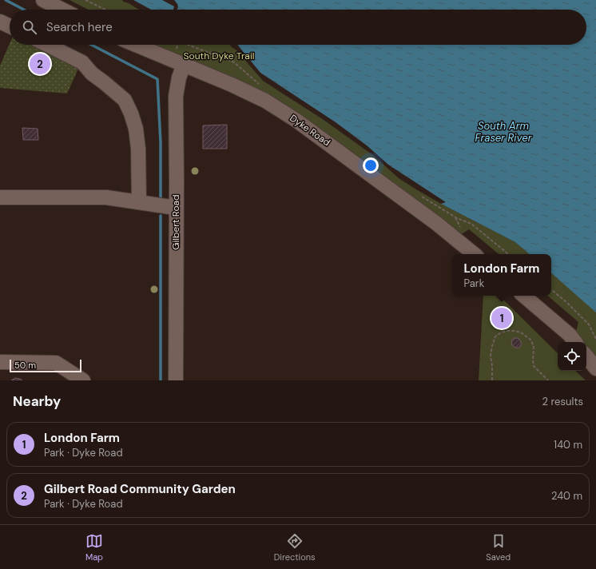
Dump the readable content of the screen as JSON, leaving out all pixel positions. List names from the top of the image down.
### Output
{
  "streets": {
    "street": ["Dyke Road", "Gilbert Road"]
  },
  "crossings": [
    ["Dyke Road", "Gilbert Road"]
  ],
  "water": ["South Arm Fraser River"],
  "parks": ["South Dyke Trail"],
  "scale_bar": "50 m",
  "page": {
    "search": "Search here",
    "pins": ["2", "1"],
    "popup": ["London Farm", "Park"],
    "scale": "50 m",
    "heading": ["Nearby", "2 results"],
    "list": [
      {
        "mark": "1",
        "name": "London Farm",
        "note": "Park · Dyke Road",
        "value": "140 m"
      },
      {
        "mark": "2",
        "name": "Gilbert Road Community Garden",
        "note": "Park · Dyke Road",
        "value": "240 m"
      }
    ],
    "nav": ["Map", "Directions", "Saved"]
  }
}
